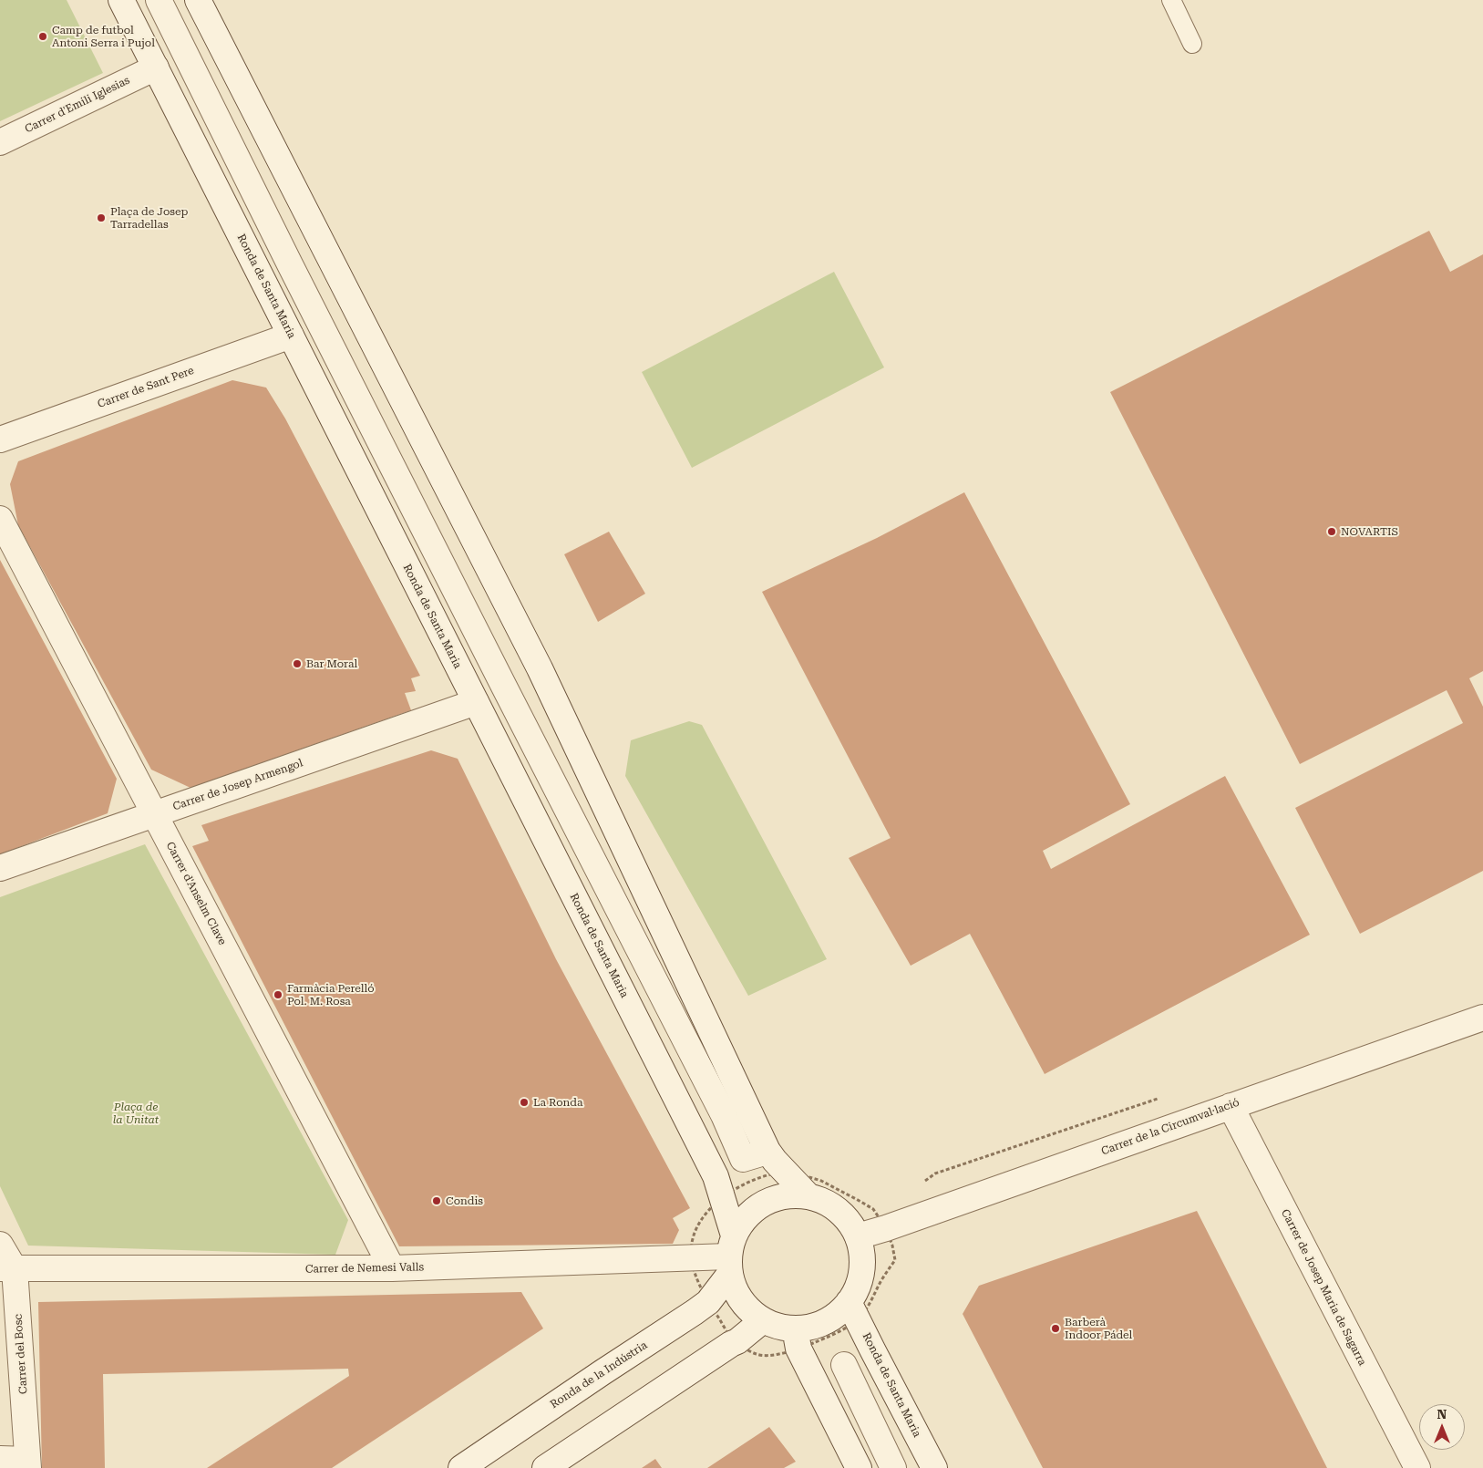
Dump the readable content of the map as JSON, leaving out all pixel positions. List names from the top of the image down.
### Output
{
  "streets": {
    "street": [
      "Carrer d'Emili Iglesias",
      "Ronda de Santa Maria",
      "Carrer de Sant Pere",
      "Carrer de Josep Armengol",
      "Carrer d'Anselm Clave",
      "Carrer de la Circumval·lació",
      "Carrer de Nemesi Valls",
      "Carrer de Josep Maria de Sagarra",
      "Carrer del Bosc",
      "Ronda de la Indústria"
    ]
  },
  "crossings": [
    ["Carrer d'Emili Iglesias", "Ronda de Santa Maria"],
    ["Ronda de Santa Maria", "Carrer de Sant Pere"],
    ["Ronda de Santa Maria", "Carrer de Josep Armengol"],
    ["Ronda de Santa Maria", "Carrer de la Circumval·lació"],
    ["Ronda de Santa Maria", "Carrer de Nemesi Valls"],
    ["Ronda de Santa Maria", "Ronda de la Indústria"],
    ["Carrer de Josep Armengol", "Carrer d'Anselm Clave"],
    ["Carrer d'Anselm Clave", "Carrer de Nemesi Valls"],
    ["Carrer de la Circumval·lació", "Carrer de Nemesi Valls"],
    ["Carrer de la Circumval·lació", "Carrer de Josep Maria de Sagarra"],
    ["Carrer de la Circumval·lació", "Ronda de la Indústria"],
    ["Carrer de Nemesi Valls", "Carrer del Bosc"],
    ["Carrer de Nemesi Valls", "Ronda de la Indústria"]
  ],
  "parks": ["Plaça de la Unitat"],
  "places": [
    "Camp de futbol Antoni Serra i Pujol",
    "Plaça de Josep Tarradellas",
    "NOVARTIS",
    "Bar Moral",
    "Farmàcia Perelló Pol. M. Rosa",
    "La Ronda",
    "Condis",
    "Barberà Indoor Pádel"
  ],
  "north": "top"
}
